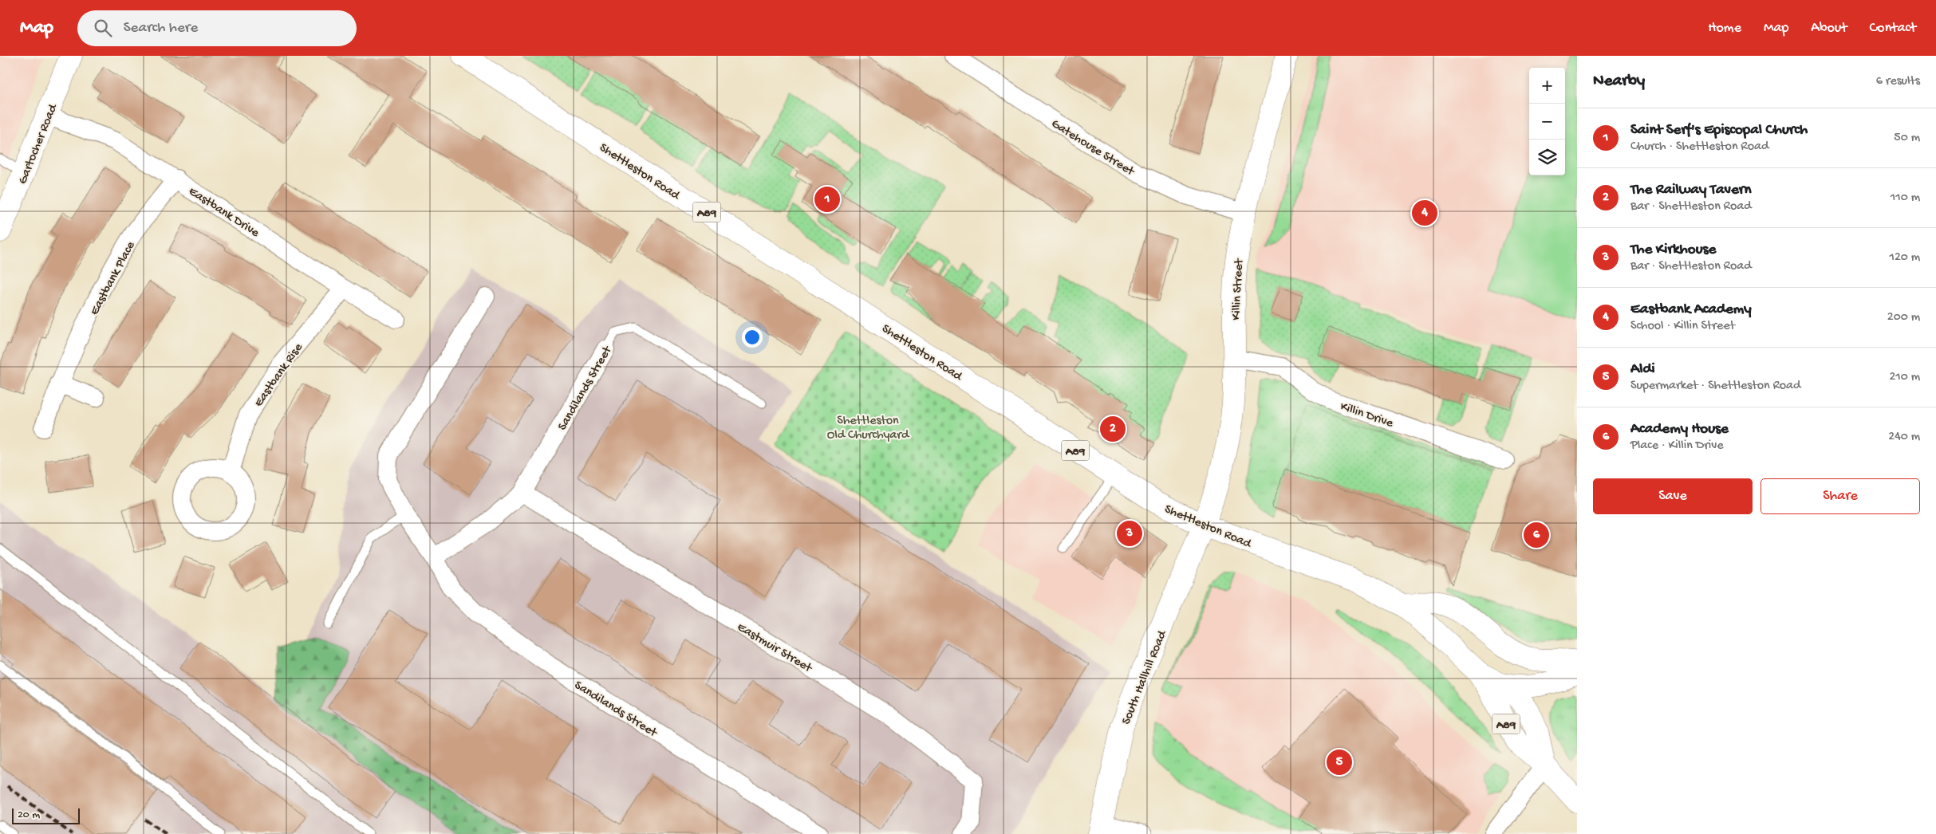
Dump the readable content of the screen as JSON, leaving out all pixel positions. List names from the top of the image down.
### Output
{
  "streets": {
    "main road": [
      "Gartocher Road",
      "Shettleston Road",
      "A89",
      "Killin Street",
      "South Hallhill Road"
    ],
    "street": [
      "Gatehouse Street",
      "Eastbank Drive",
      "Eastbank Place",
      "Eastbank Rise",
      "Sandilands Street",
      "Killin Drive",
      "Eastmuir Street"
    ]
  },
  "crossings": [
    ["Gartocher Road", "Eastbank Drive"],
    ["Gatehouse Street", "Killin Street"],
    ["Shettleston Road", "A89"],
    ["Shettleston Road", "Killin Street"],
    ["Shettleston Road", "South Hallhill Road"],
    ["Eastbank Drive", "Eastbank Place"],
    ["Eastbank Drive", "Eastbank Rise"],
    ["Killin Street", "Killin Drive"],
    ["Killin Street", "South Hallhill Road"],
    ["Sandilands Street", "Eastmuir Street"]
  ],
  "parks": ["Shettleston Old Churchyard"],
  "scale_bar": "20 m",
  "page": {
    "header": "Map",
    "search": "Search here",
    "nav": [
      "Home",
      "Map",
      "About",
      "Contact"
    ],
    "heading": ["Nearby", "6 results"],
    "map_buttons": ["+", "−"],
    "list": [
      {
        "mark": "1",
        "name": "Saint Serf's Episcopal Church",
        "note": "Church · Shettleston Road",
        "value": "50 m"
      },
      {
        "mark": "2",
        "name": "The Railway Tavern",
        "note": "Bar · Shettleston Road",
        "value": "110 m"
      },
      {
        "mark": "3",
        "name": "The Kirkhouse",
        "note": "Bar · Shettleston Road",
        "value": "120 m"
      },
      {
        "mark": "4",
        "name": "Eastbank Academy",
        "note": "School · Killin Street",
        "value": "200 m"
      },
      {
        "mark": "5",
        "name": "Aldi",
        "note": "Supermarket · Shettleston Road",
        "value": "210 m"
      },
      {
        "mark": "6",
        "name": "Academy House",
        "note": "Place · Killin Drive",
        "value": "240 m"
      }
    ],
    "pins": [
      "1",
      "4",
      "2",
      "3",
      "6",
      "5"
    ],
    "buttons": ["Save", "Share"],
    "scale": "20 m"
  }
}
